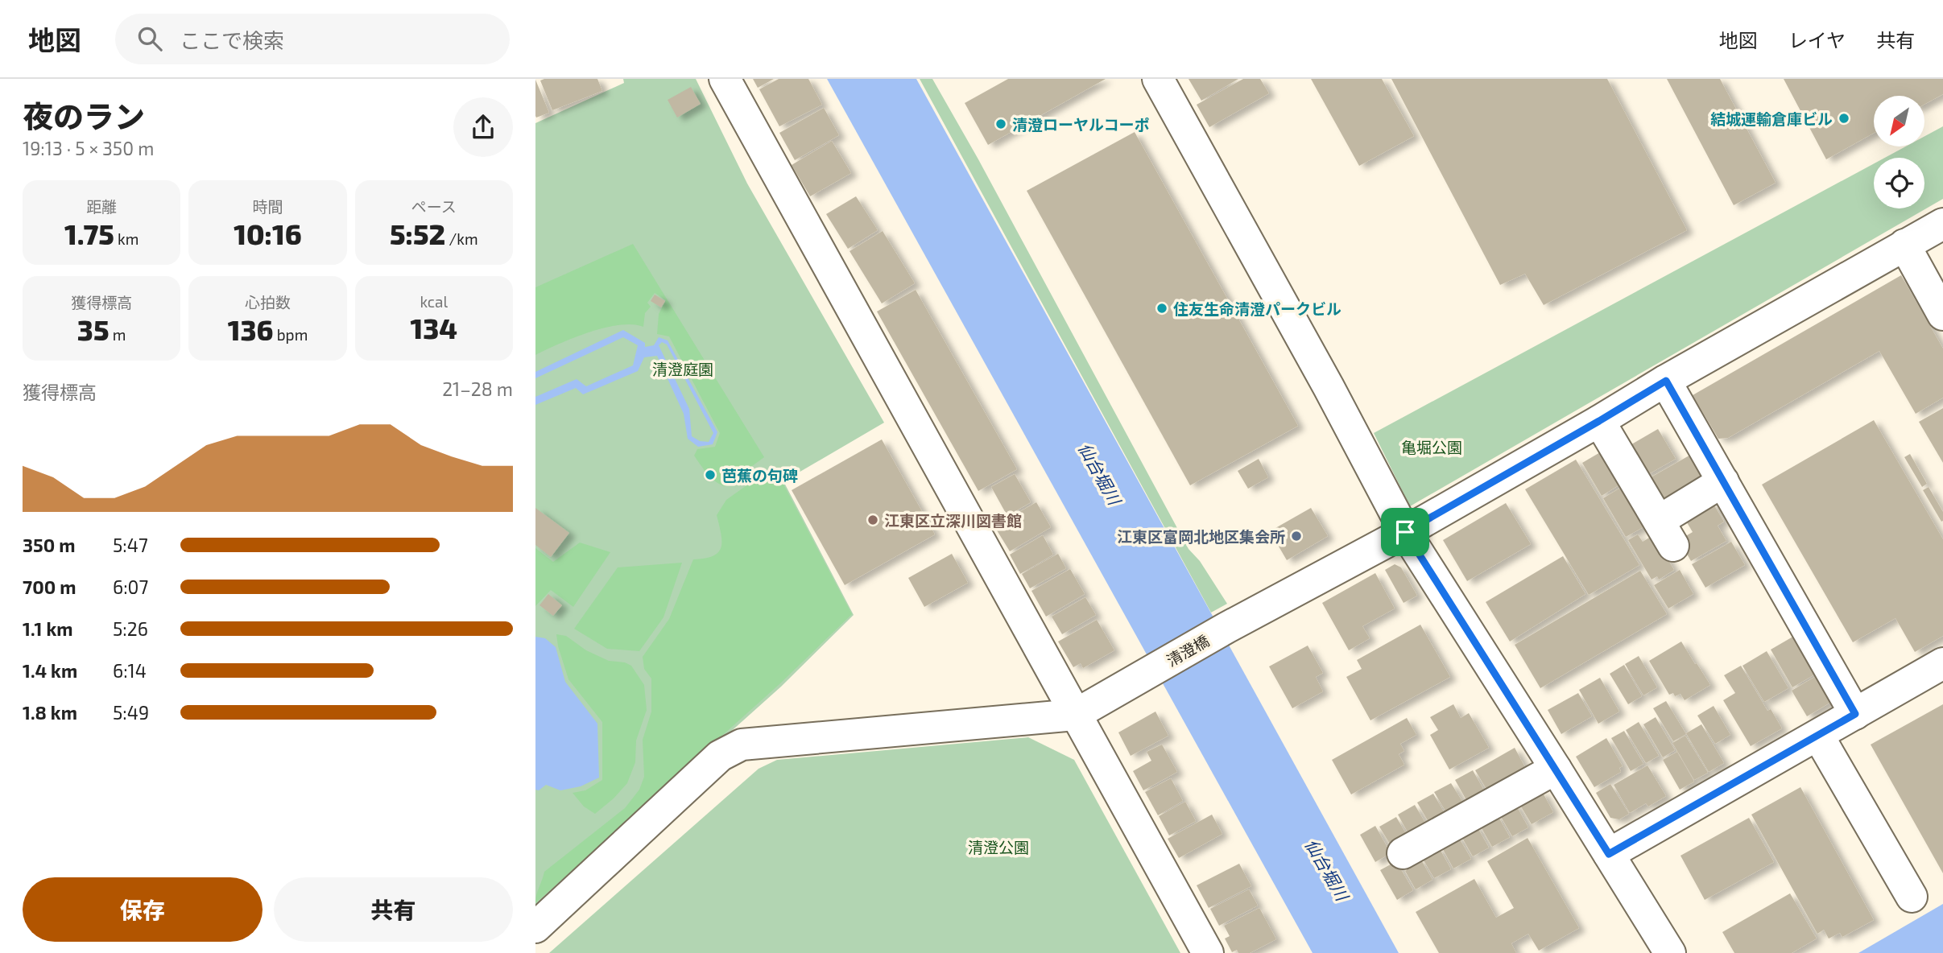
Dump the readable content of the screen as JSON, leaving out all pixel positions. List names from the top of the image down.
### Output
{
  "streets": {
    "street": ["清澄橋"]
  },
  "water": ["仙台堀川"],
  "parks": ["清澄庭園", "亀堀公園", "清澄公園"],
  "places": [
    "結城運輸倉庫ビル",
    "清澄ローヤルコーポ",
    "住友生命清澄パークビル",
    "芭蕉の句碑",
    "江東区立深川図書館",
    "江東区富岡北地区集会所"
  ],
  "north": "bottom left",
  "page": {
    "header": "地図",
    "search": "ここで検索",
    "nav": ["地図", "レイヤ", "共有"],
    "heading": ["夜のラン", "19:13 · 5 × 350 m"],
    "stats": [
      ["距離", "1.75 km"],
      ["時間", "10:16"],
      ["ペース", "5:52 /km"],
      ["獲得標高", "35 m"],
      ["心拍数", "136 bpm"],
      ["kcal", "134"]
    ],
    "chart": ["獲得標高", "21–28 m"],
    "list": [
      {
        "name": "350 m",
        "note": "5:47"
      },
      {
        "name": "700 m",
        "note": "6:07"
      },
      {
        "name": "1.1 km",
        "note": "5:26"
      },
      {
        "name": "1.4 km",
        "note": "6:14"
      },
      {
        "name": "1.8 km",
        "note": "5:49"
      }
    ],
    "buttons": ["保存", "共有"]
  }
}
